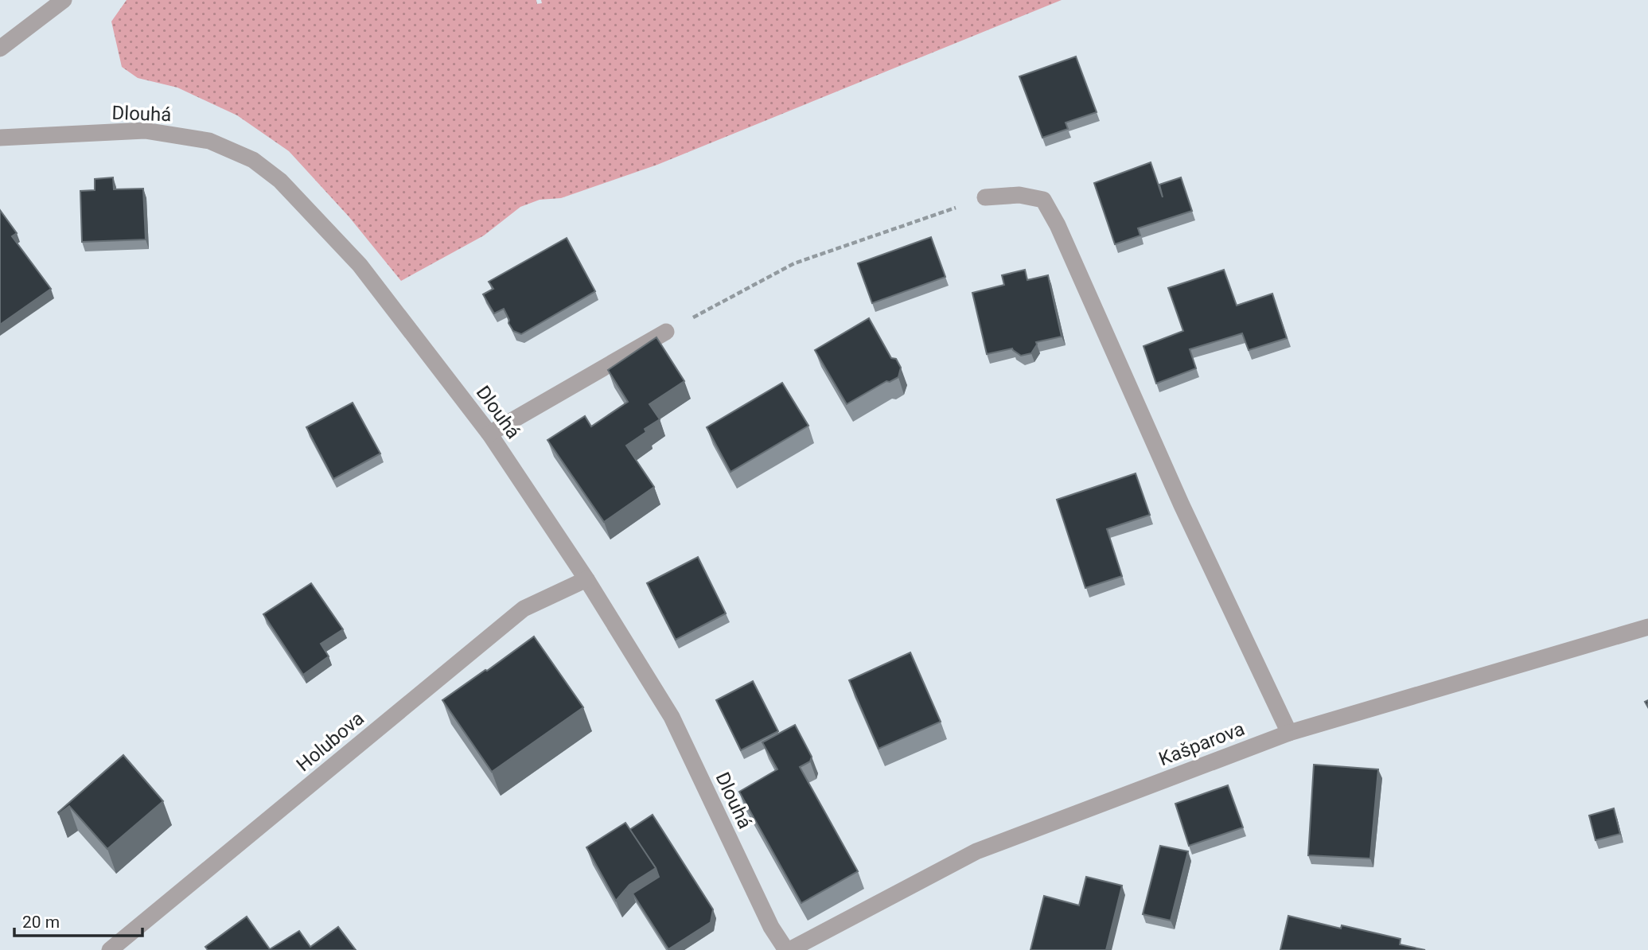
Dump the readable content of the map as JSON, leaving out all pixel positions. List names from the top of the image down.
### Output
{
  "streets": {
    "street": ["Dlouhá", "Holubova", "Kašparova"]
  },
  "crossings": [
    ["Dlouhá", "Holubova"],
    ["Dlouhá", "Kašparova"]
  ],
  "scale_bar": "20 m"
}
